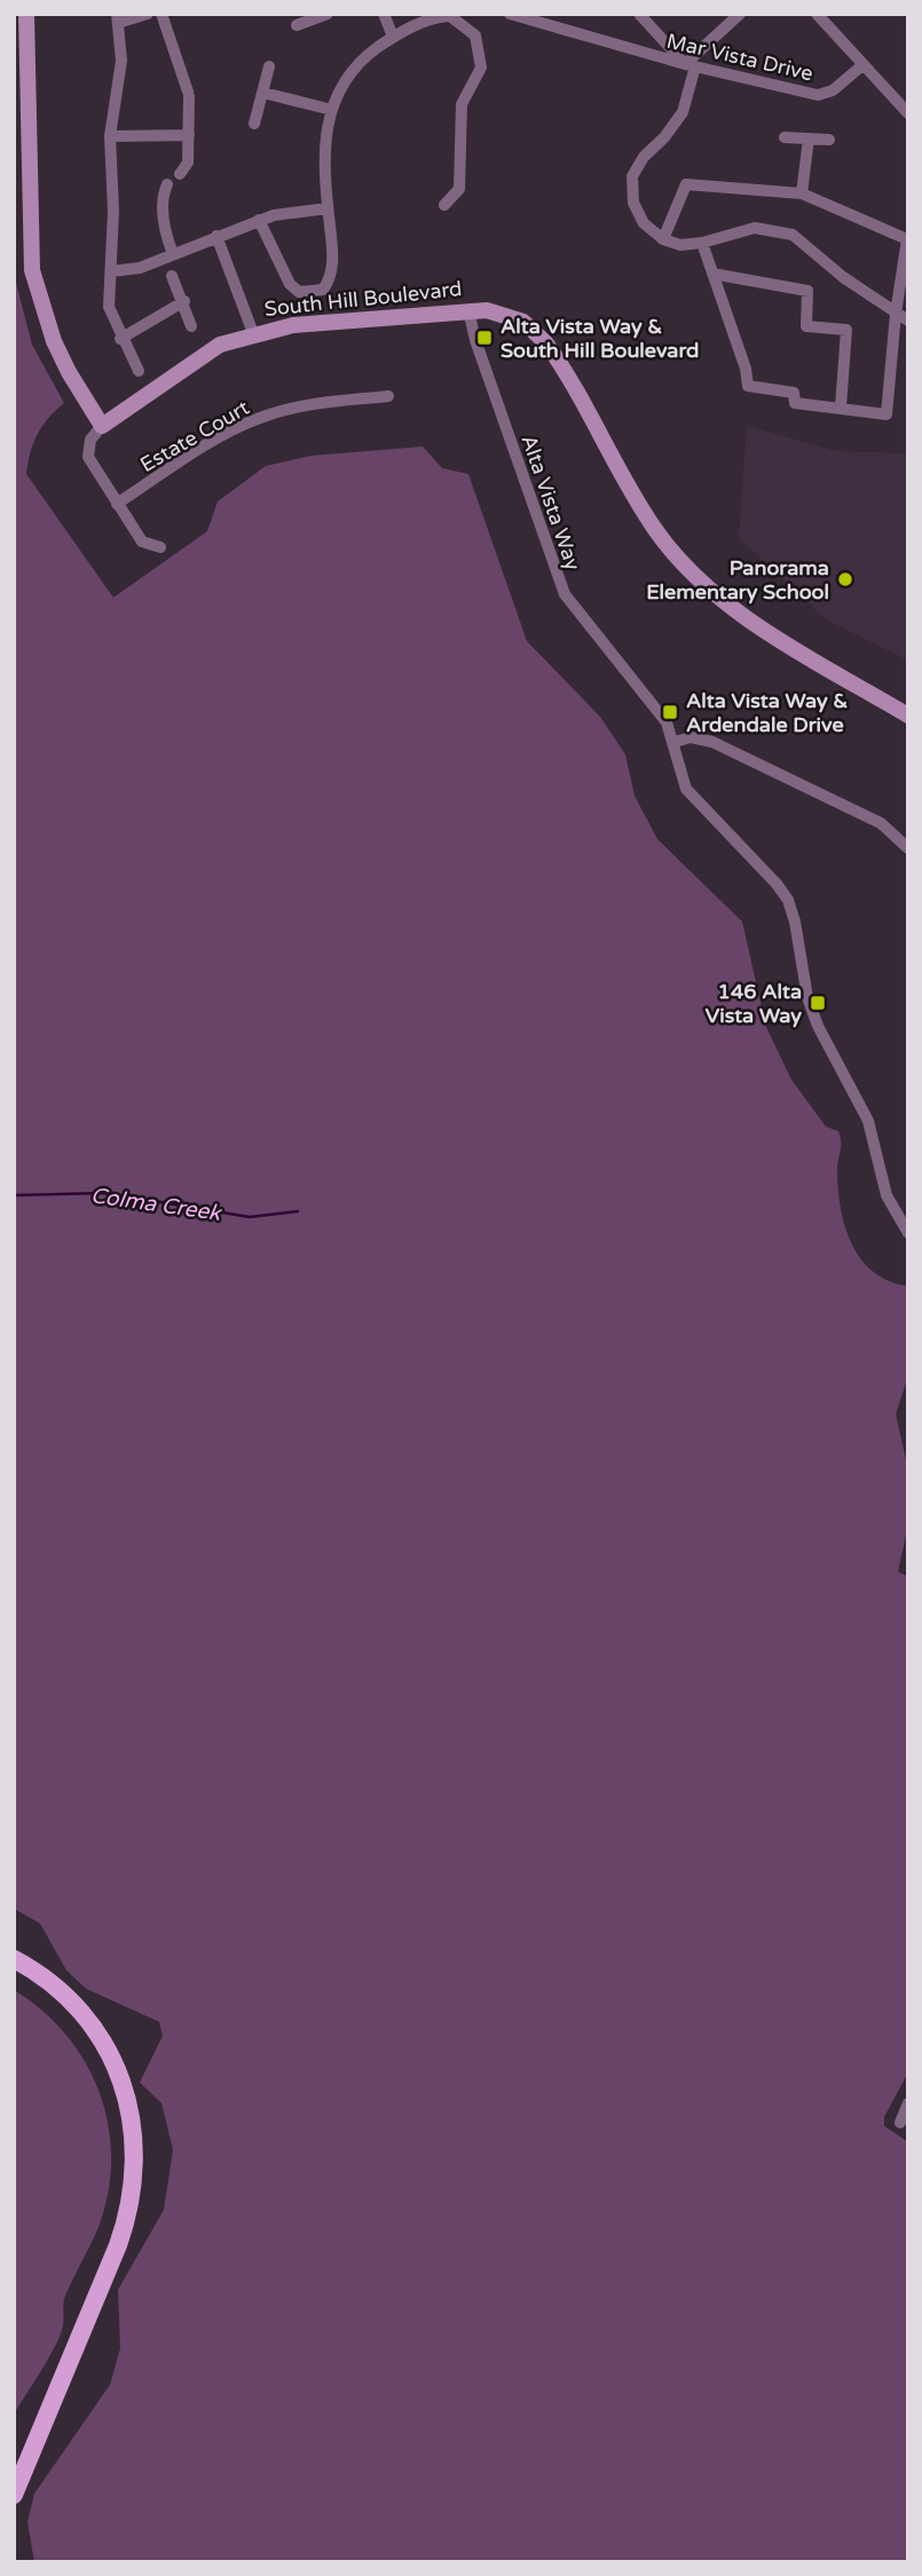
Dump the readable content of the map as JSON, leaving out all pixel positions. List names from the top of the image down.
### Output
{
  "streets": {
    "street": [
      "Mar Vista Drive",
      "South Hill Boulevard",
      "Estate Court",
      "Alta Vista Way"
    ]
  },
  "crossings": [
    ["South Hill Boulevard", "Alta Vista Way"]
  ],
  "water": ["Colma Creek"],
  "places": {
    "transit": ["Alta Vista Way & South Hill Boulevard", "Alta Vista Way & Ardendale Drive", "146 Alta Vista Way"],
    "other": ["Panorama Elementary School"]
  }
}
